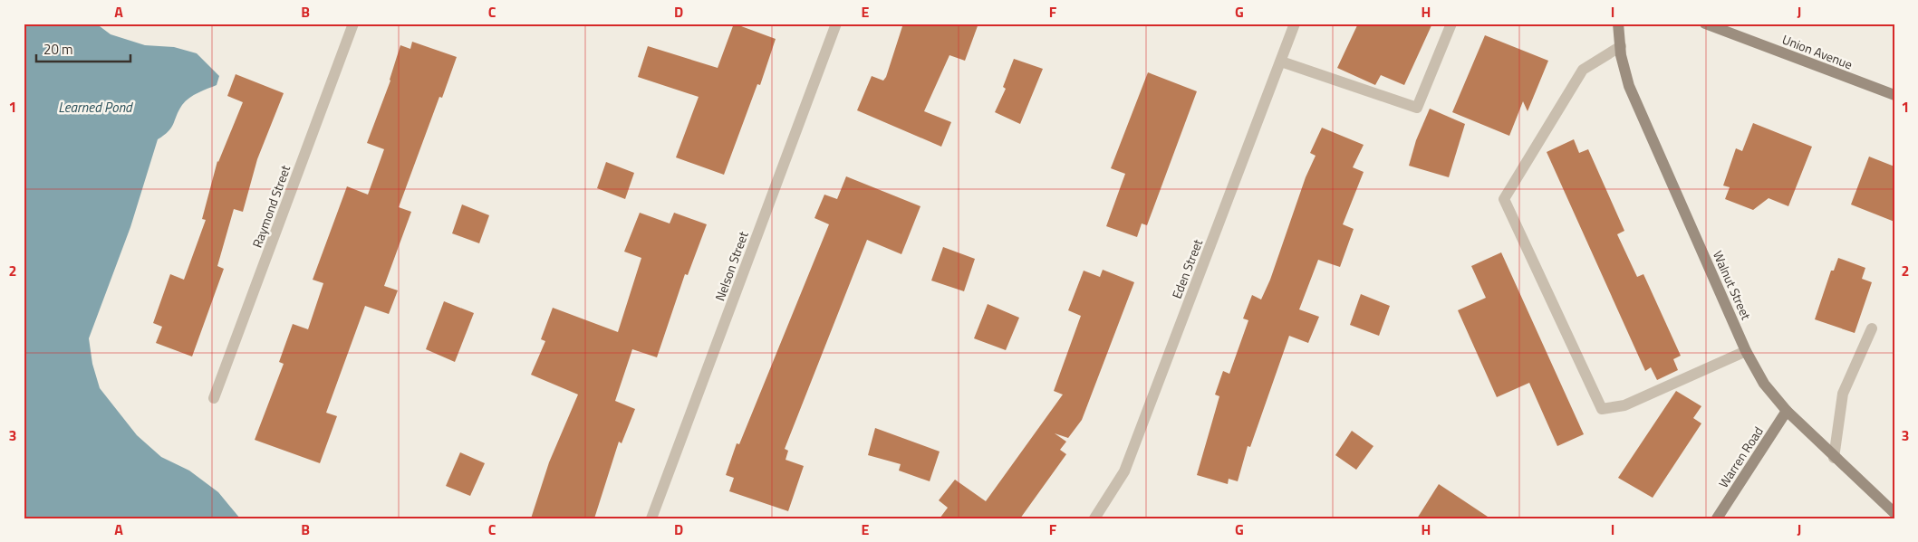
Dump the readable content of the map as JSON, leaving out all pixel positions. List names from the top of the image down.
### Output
{
  "streets": {
    "street": [
      "Union Avenue",
      "Raymond Street",
      "Nelson Street",
      "Eden Street",
      "Walnut Street",
      "Warren Road"
    ]
  },
  "crossings": [
    ["Walnut Street", "Warren Road"]
  ],
  "water": ["Learned Pond"],
  "scale_bar": "20 m",
  "grid": {
    "columns": [
      "A",
      "B",
      "C",
      "D",
      "E",
      "F",
      "G",
      "H",
      "I",
      "J"
    ],
    "rows": ["1", "2", "3"]
  }
}
